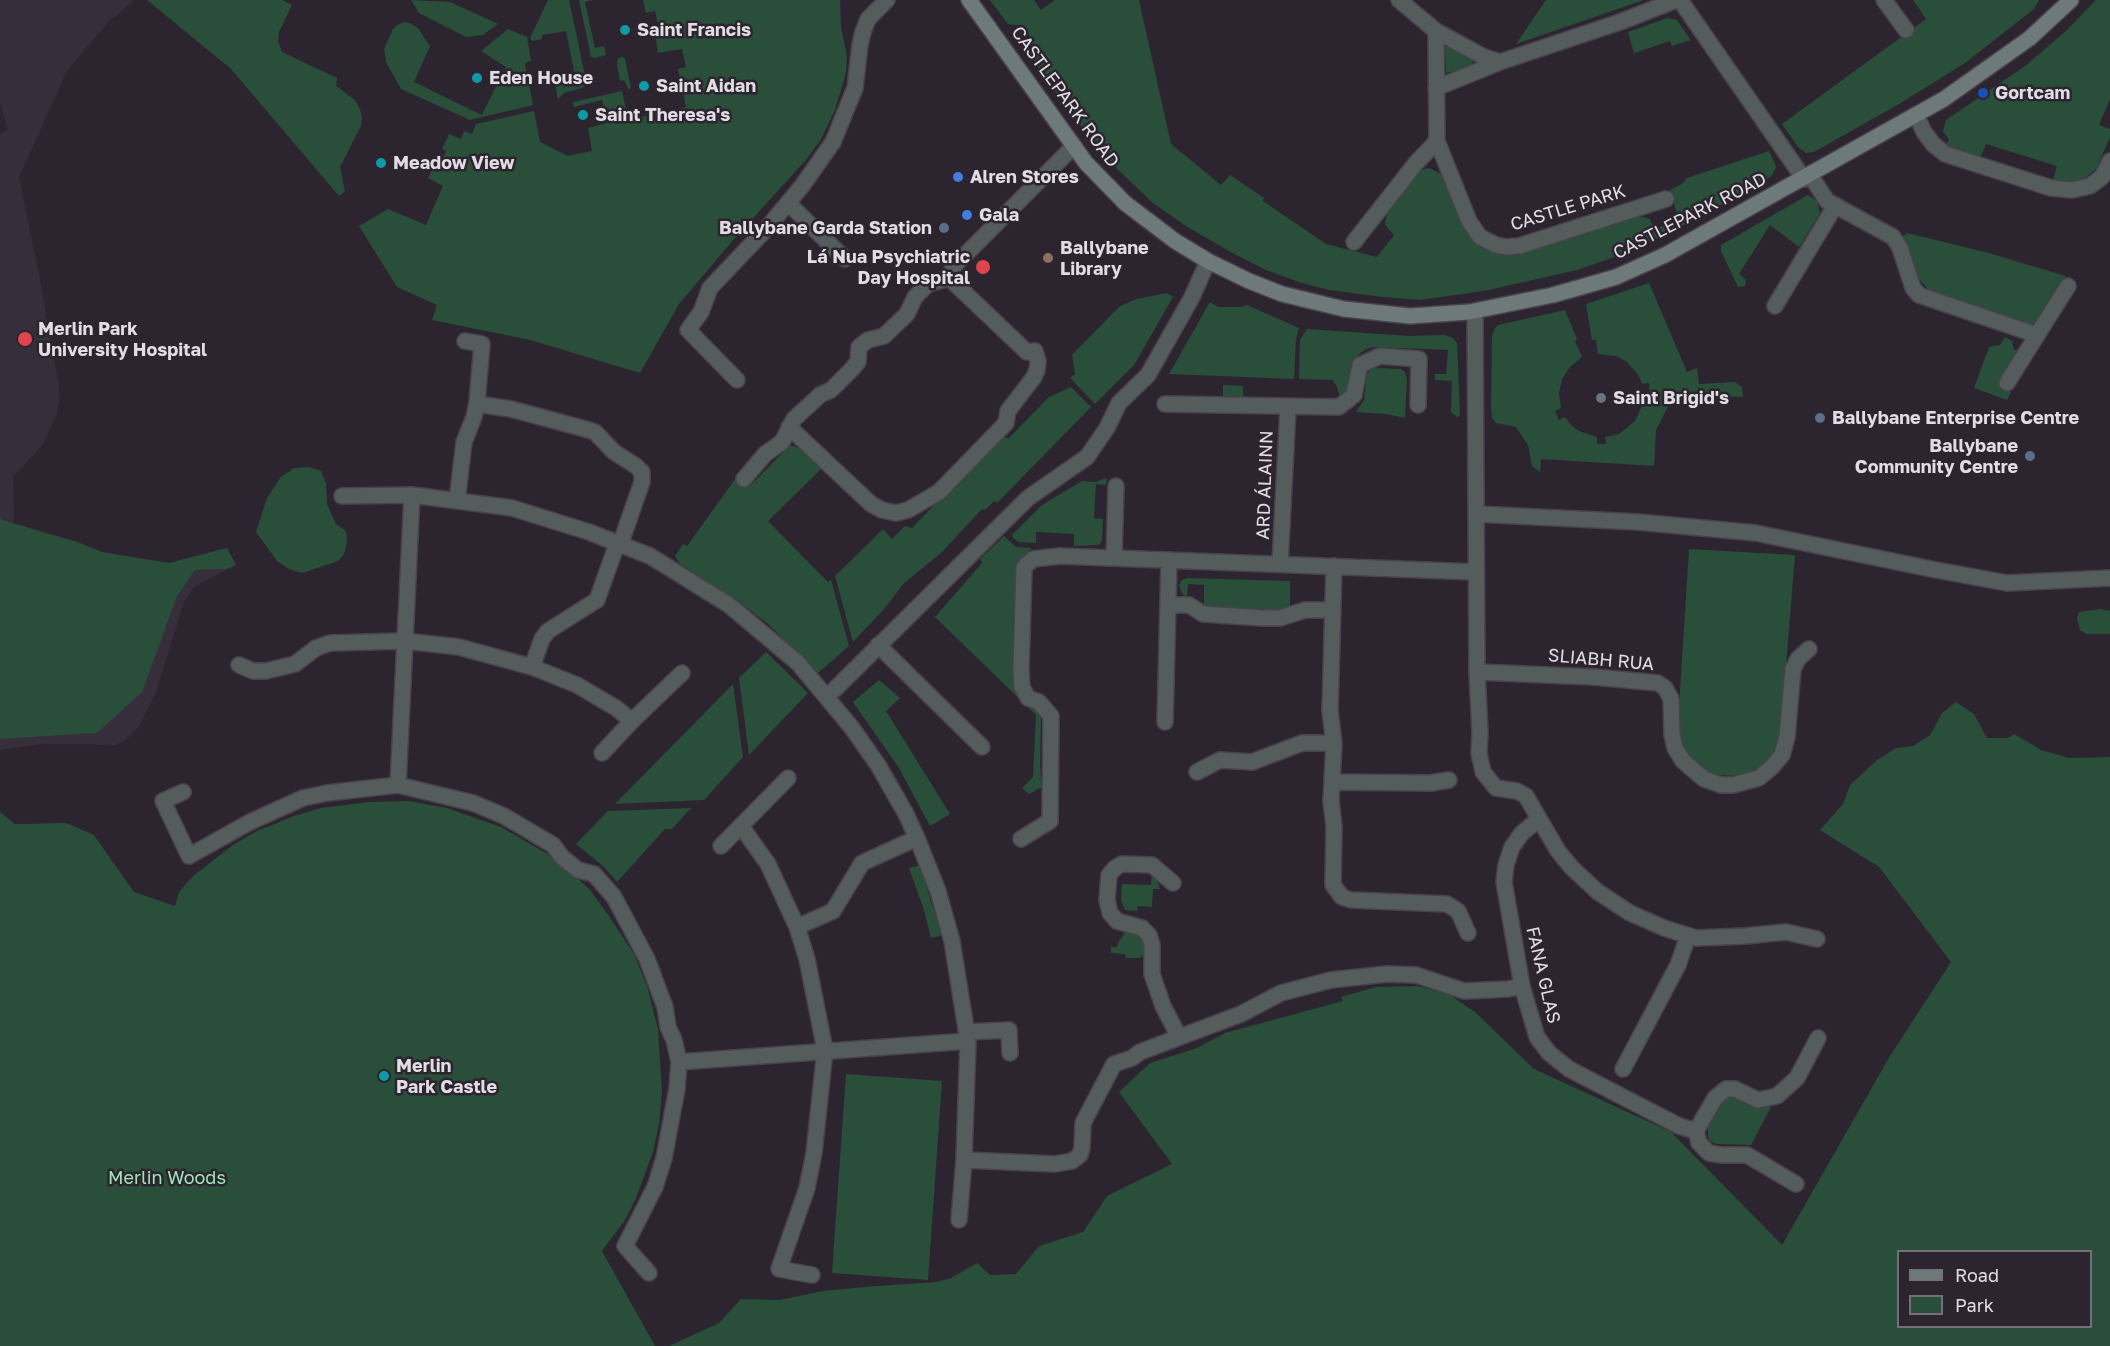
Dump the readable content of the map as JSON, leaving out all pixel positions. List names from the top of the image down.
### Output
{
  "streets": {
    "street": [
      "CASTLEPARK ROAD",
      "CASTLE PARK",
      "ARD ÁLAINN",
      "SLIABH RUA",
      "FANA GLAS"
    ]
  },
  "parks": ["Merlin Woods"],
  "places": [
    "Saint Francis",
    "Eden House",
    "Saint Aidan",
    "Gortcam",
    "Saint Theresa's",
    "Meadow View",
    "Alren Stores",
    "Gala",
    "Ballybane Garda Station",
    "Ballybane Library",
    "Lá Nua Psychiatric Day Hospital",
    "Merlin Park University Hospital",
    "Saint Brigid's",
    "Ballybane Enterprise Centre",
    "Ballybane Community Centre",
    "Merlin Park Castle"
  ],
  "legend": ["Road", "Park"]
}
